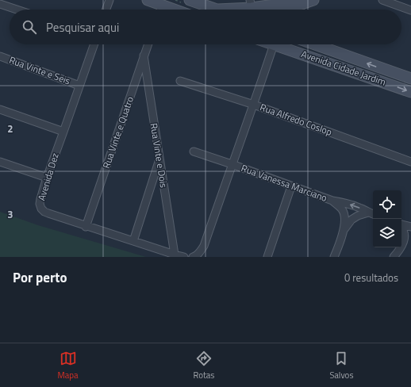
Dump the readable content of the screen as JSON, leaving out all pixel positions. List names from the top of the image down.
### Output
{
  "streets": {
    "main road": ["Avenida Cidade Jardim"],
    "street": [
      "Rua Vinte e Seis",
      "Rua Alfredo Coslop",
      "Rua Vinte e Quatro",
      "Rua Vinte e Dois",
      "Avenida Dez",
      "Rua Vanessa Marciano"
    ]
  },
  "crossings": [
    ["Rua Vinte e Seis", "Avenida Dez"],
    ["Rua Vinte e Quatro", "Rua Vinte e Dois"],
    ["Rua Vinte e Quatro", "Avenida Dez"],
    ["Rua Vinte e Dois", "Avenida Dez"]
  ],
  "page": {
    "search": "Pesquisar aqui",
    "heading": ["Por perto", "0 resultados"],
    "nav": ["Mapa", "Rotas", "Salvos"]
  },
  "grid": {
    "rows": ["2", "3"]
  }
}
